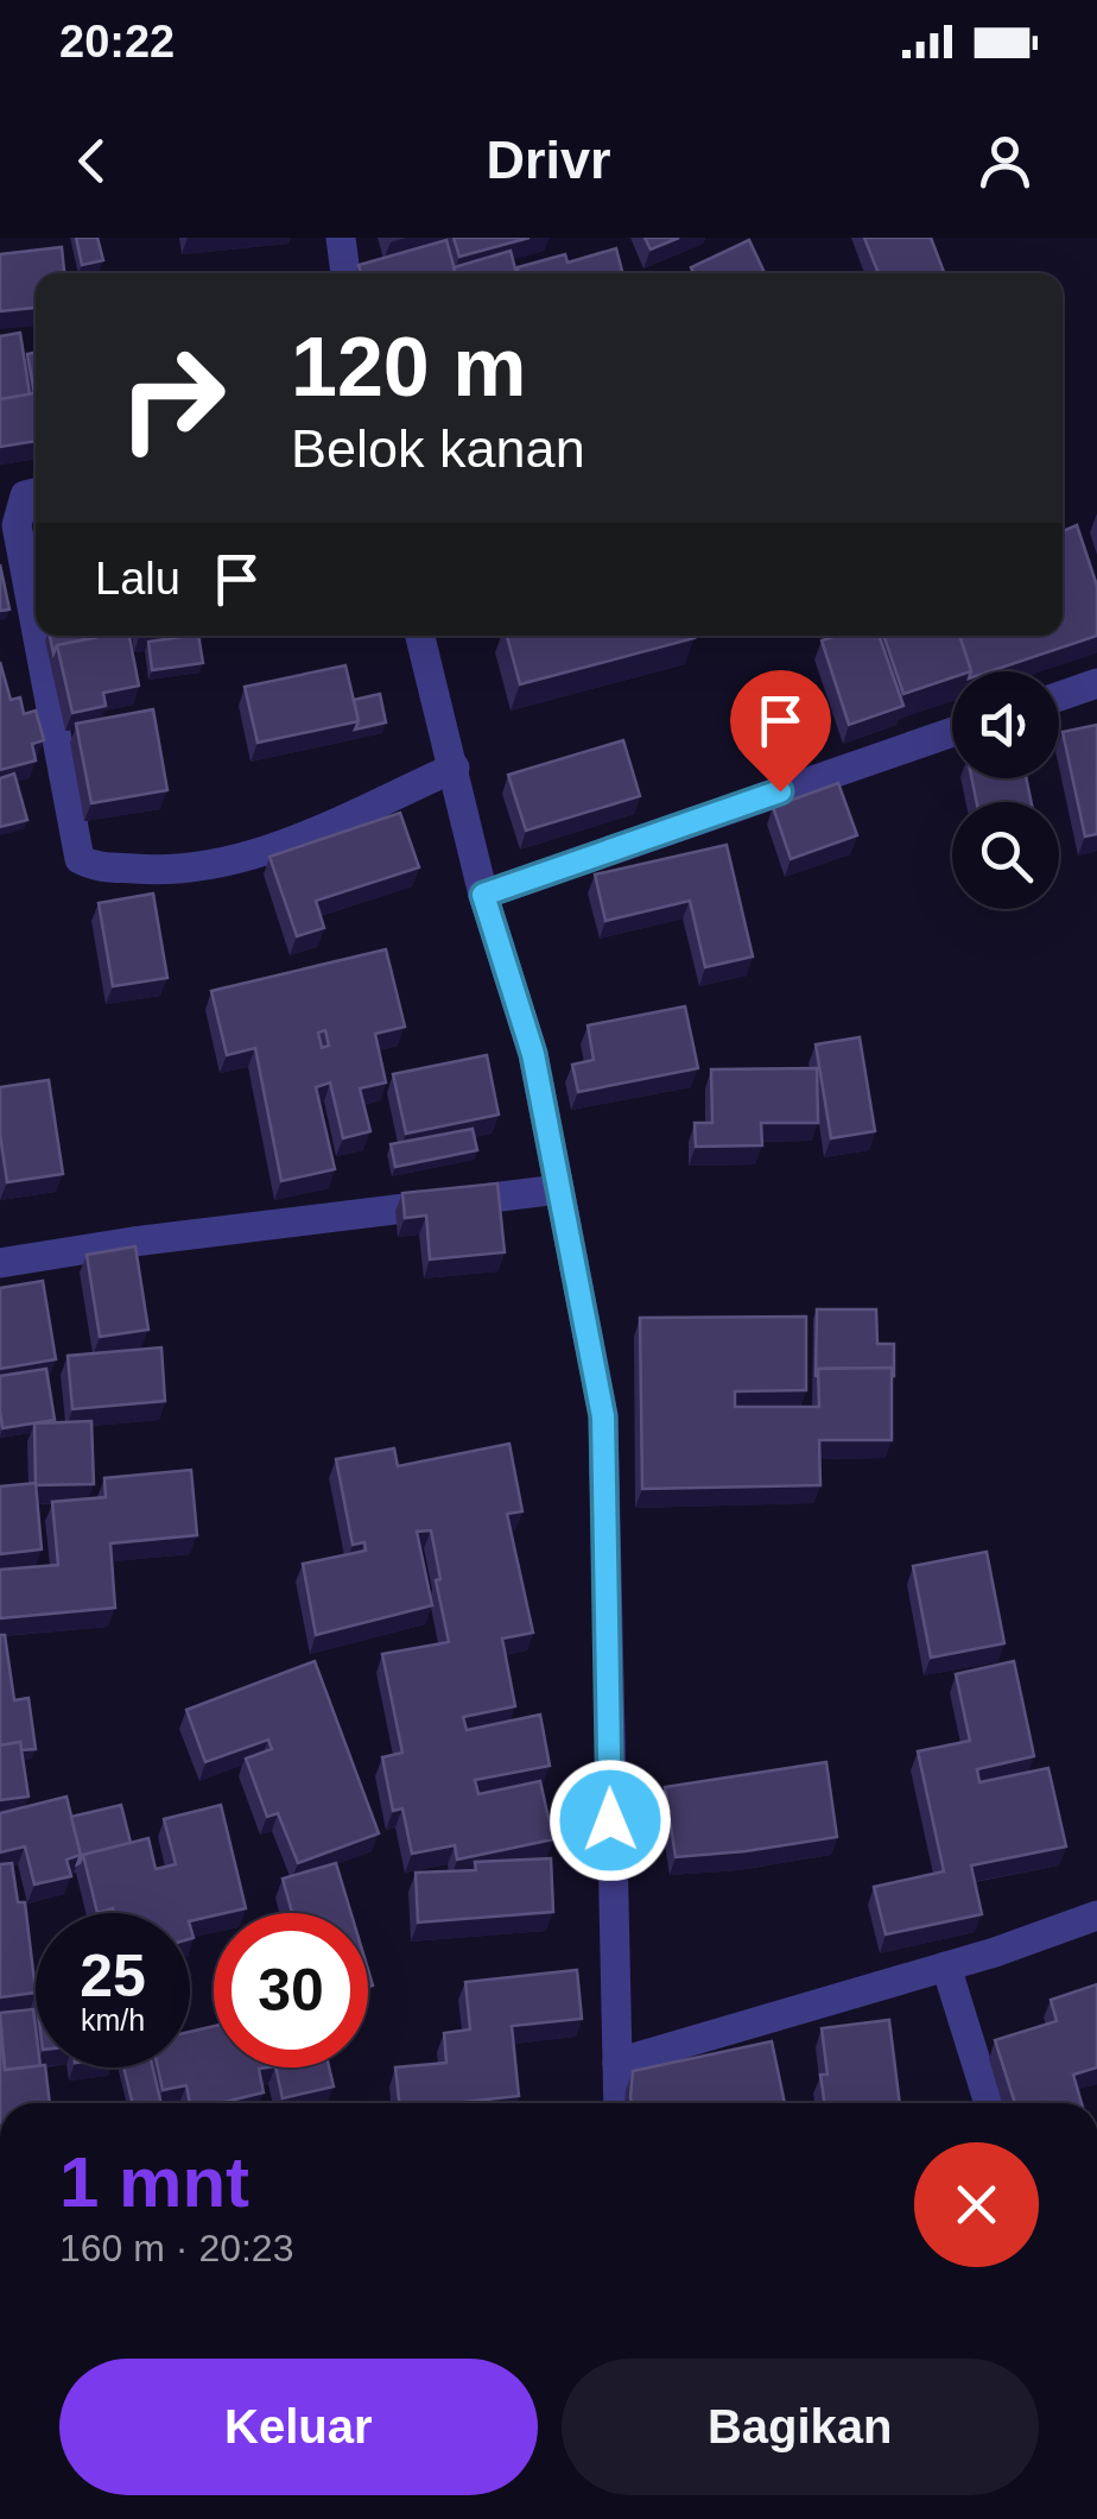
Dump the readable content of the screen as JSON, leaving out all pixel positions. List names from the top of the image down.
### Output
{
  "page": {
    "status": "20:22",
    "header": "Drivr",
    "turn": ["120 m", "Belok kanan"],
    "then": "Lalu",
    "speed": "25 km/h",
    "limit": "30",
    "heading": ["1 mnt", "160 m · 20:23"],
    "buttons": ["Keluar", "Bagikan"]
  }
}
